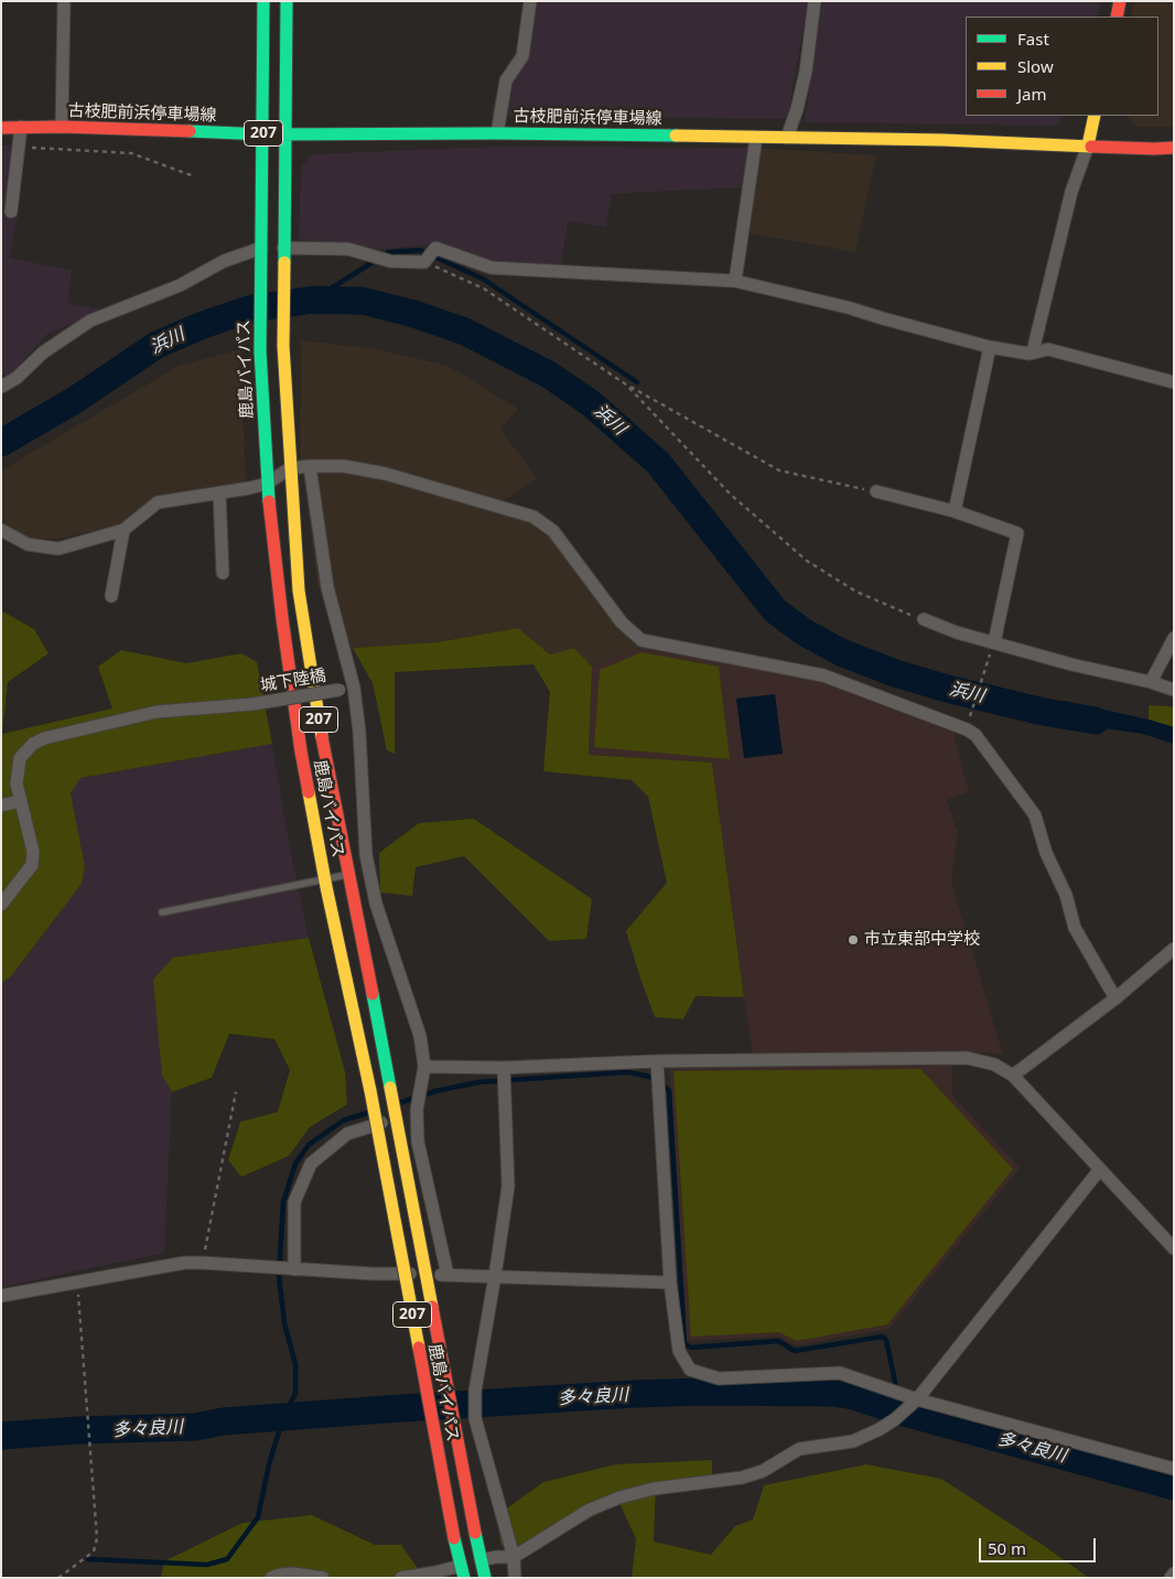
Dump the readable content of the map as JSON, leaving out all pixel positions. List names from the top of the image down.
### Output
{
  "streets": {
    "main road": ["古枝肥前浜停車場線", "207", "鹿島バイパス"],
    "street": ["城下陸橋"]
  },
  "crossings": [
    ["古枝肥前浜停車場線", "207"],
    ["古枝肥前浜停車場線", "鹿島バイパス"],
    ["207", "鹿島バイパス"]
  ],
  "water": ["浜川", "多々良川"],
  "places": ["市立東部中学校"],
  "legend": ["Fast", "Slow", "Jam"],
  "scale_bar": "50 m"
}
